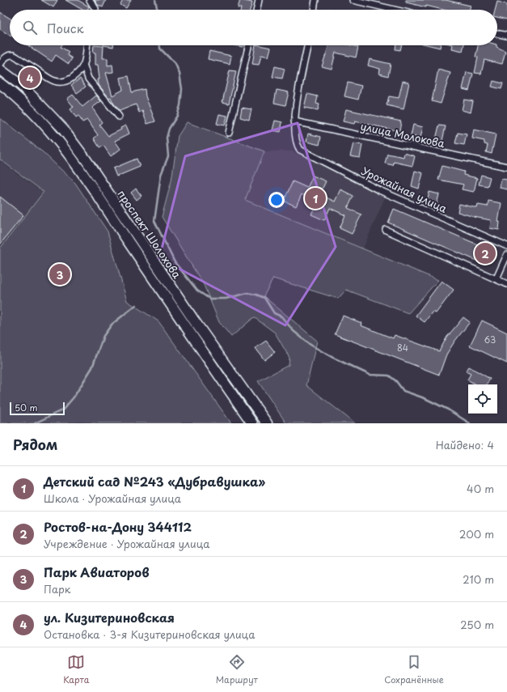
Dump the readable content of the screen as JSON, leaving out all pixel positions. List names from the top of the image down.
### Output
{
  "streets": {
    "main road": ["проспект Шолохова"],
    "street": ["улица Молокова", "Урожайная улица"]
  },
  "crossings": [
    ["улица Молокова", "Урожайная улица"]
  ],
  "house_numbers": ["63", "84"],
  "scale_bar": "50 m",
  "page": {
    "search": "Поиск",
    "pins": [
      "4",
      "1",
      "2",
      "3"
    ],
    "scale": "50 m",
    "heading": ["Рядом", "Найдено: 4"],
    "list": [
      {
        "mark": "1",
        "name": "Детский сад №243 «Дубравушка»",
        "note": "Школа · Урожайная улица",
        "value": "40 m"
      },
      {
        "mark": "2",
        "name": "Ростов-на-Дону 344112",
        "note": "Учреждение · Урожайная улица",
        "value": "200 m"
      },
      {
        "mark": "3",
        "name": "Парк Авиаторов",
        "note": "Парк",
        "value": "210 m"
      },
      {
        "mark": "4",
        "name": "ул. Кизитериновская",
        "note": "Остановка · 3-я Кизитериновская улица",
        "value": "250 m"
      }
    ],
    "nav": ["Карта", "Маршрут", "Сохранённые"]
  }
}
